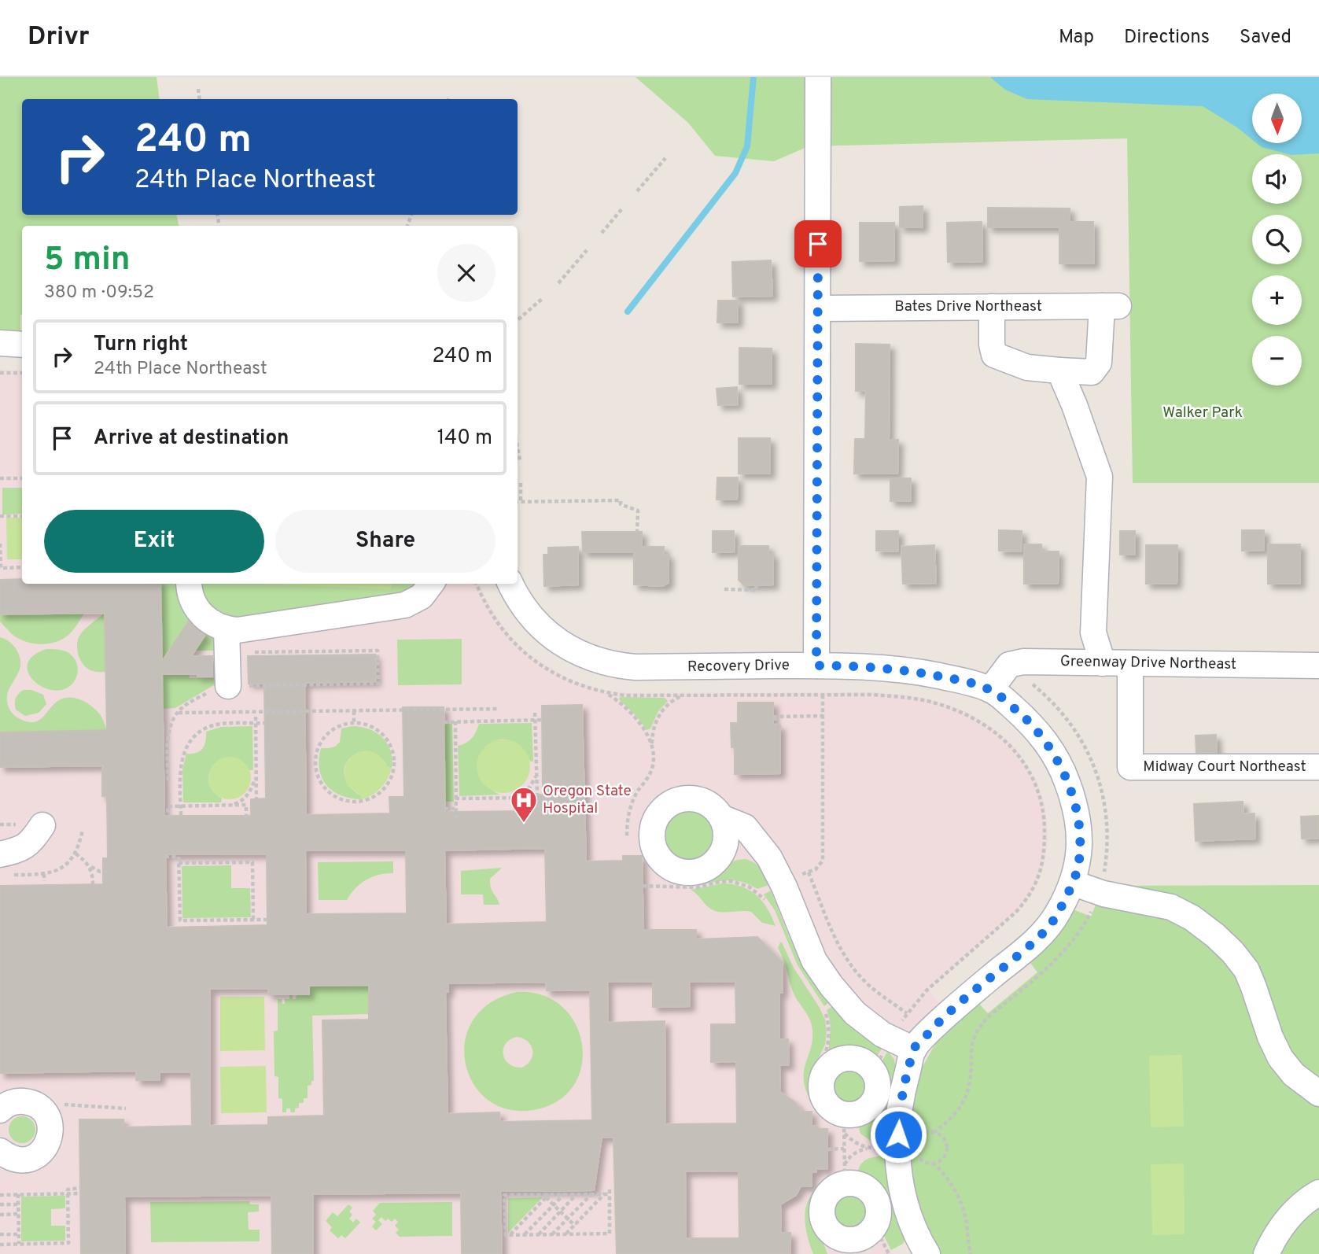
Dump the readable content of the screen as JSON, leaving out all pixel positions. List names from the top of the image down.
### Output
{
  "streets": {
    "street": [
      "Bates Drive Northeast",
      "Greenway Drive Northeast",
      "Recovery Drive",
      "Midway Court Northeast"
    ]
  },
  "crossings": [
    ["Greenway Drive Northeast", "Recovery Drive"],
    ["Greenway Drive Northeast", "Midway Court Northeast"]
  ],
  "parks": ["Walker Park"],
  "places": {
    "hospital": ["Oregon State Hospital"]
  },
  "north": "bottom",
  "page": {
    "header": "Drivr",
    "nav": ["Map", "Directions", "Saved"],
    "map_buttons": ["+", "−"],
    "turn": ["240 m", "24th Place Northeast"],
    "heading": ["5 min", "380 m · 09:52"],
    "list": [
      {
        "name": "Turn right",
        "note": "24th Place Northeast",
        "value": "240 m"
      },
      {
        "name": "Arrive at destination",
        "value": "140 m"
      }
    ],
    "buttons": ["Exit", "Share"]
  }
}
